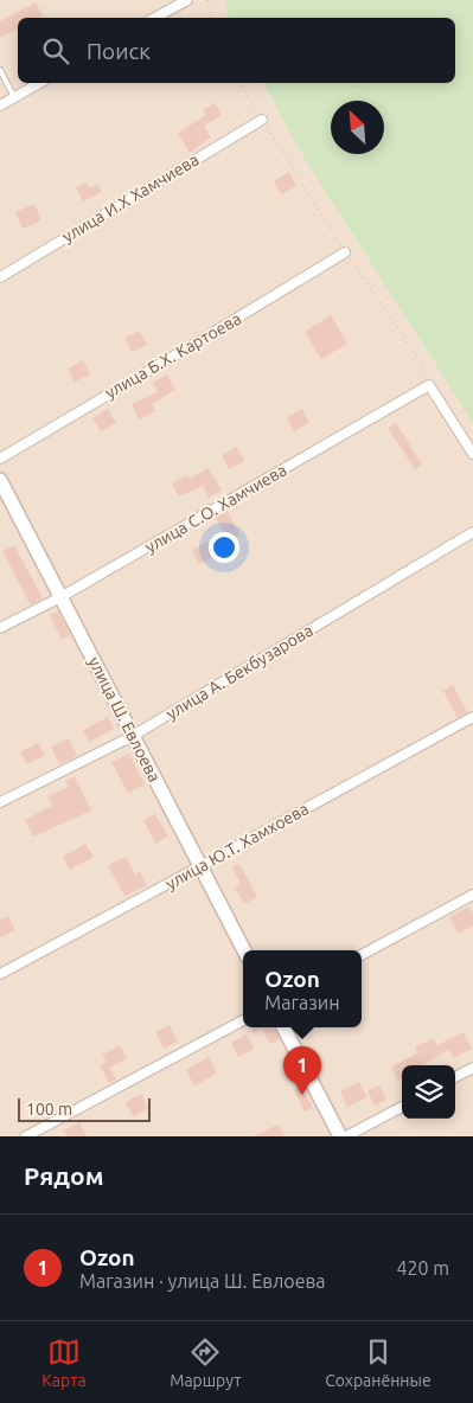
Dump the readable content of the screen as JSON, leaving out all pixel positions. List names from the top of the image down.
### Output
{
  "streets": {
    "street": [
      "улица И.Х Хамчиева",
      "улица Б.Х. Картоева",
      "улица С.О. Хамчиева",
      "улица А. Бекбузарова",
      "улица Ш. Евлоева",
      "улица Ю.Т. Хамхоева"
    ]
  },
  "crossings": [
    ["улица С.О. Хамчиева", "улица Ш. Евлоева"],
    ["улица А. Бекбузарова", "улица Ш. Евлоева"],
    ["улица Ш. Евлоева", "улица Ю.Т. Хамхоева"]
  ],
  "scale_bar": "100 m",
  "north": "top left",
  "page": {
    "search": "Поиск",
    "popup": ["Ozon", "Магазин"],
    "pins": "1",
    "scale": "100 m",
    "heading": "Рядом",
    "list": [
      {
        "mark": "1",
        "name": "Ozon",
        "note": "Магазин · улица Ш. Евлоева",
        "value": "420 m"
      }
    ],
    "nav": ["Карта", "Маршрут", "Сохранённые"]
  }
}
